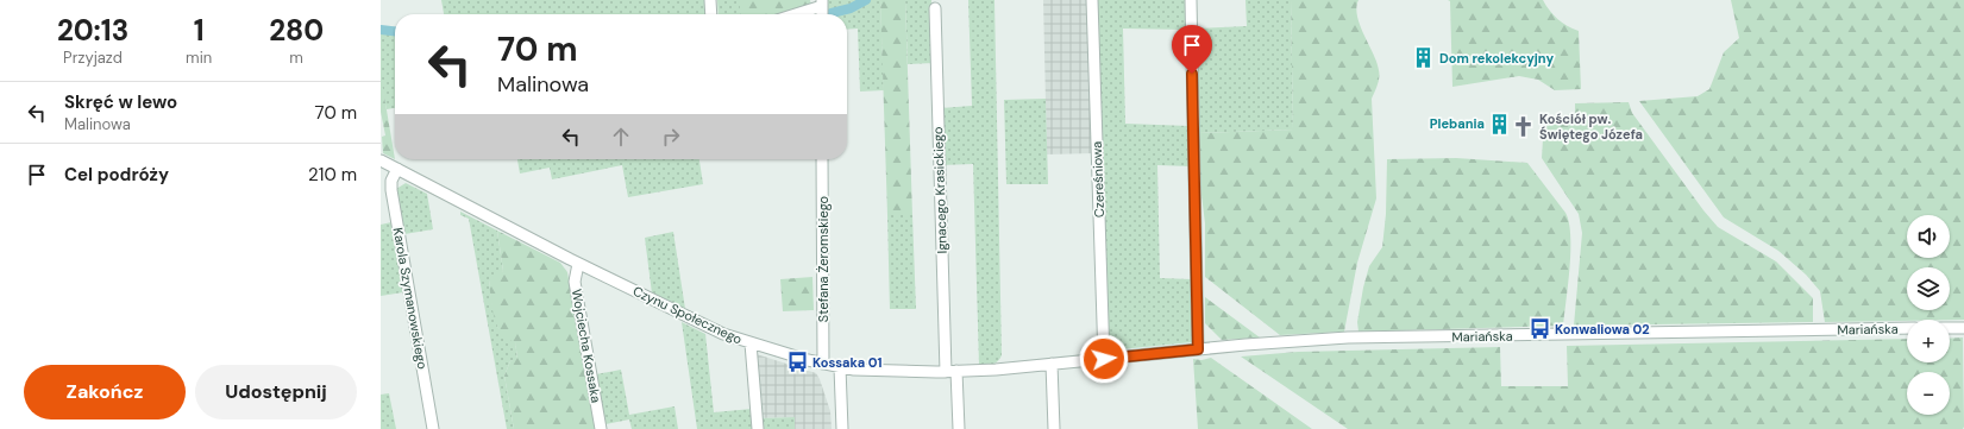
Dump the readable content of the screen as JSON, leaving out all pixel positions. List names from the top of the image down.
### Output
{
  "streets": {
    "street": [
      "Czereśniowa",
      "Ignacego Krasickiego",
      "Stefana Żeromskiego",
      "Karola Szymanowskiego",
      "Czynu Społecznego",
      "Mariańska",
      "Wojciecha Kossaka"
    ]
  },
  "crossings": [
    ["Czereśniowa", "Mariańska"],
    ["Ignacego Krasickiego", "Czynu Społecznego"],
    ["Stefana Żeromskiego", "Czynu Społecznego"],
    ["Karola Szymanowskiego", "Czynu Społecznego"],
    ["Czynu Społecznego", "Mariańska"],
    ["Czynu Społecznego", "Wojciecha Kossaka"]
  ],
  "places": {
    "building": ["Dom rekolekcyjny", "Plebania"],
    "church": ["Kościół pw. Świętego Józefa"],
    "bus stop": ["Konwaliowa 02", "Kossaka 01"]
  },
  "page": {
    "eta": [
      "20:13",
      "Przyjazd",
      "1",
      "min",
      "280",
      "m"
    ],
    "turn": ["70 m", "Malinowa"],
    "list": [
      {
        "name": "Skręć w lewo",
        "note": "Malinowa",
        "value": "70 m"
      },
      {
        "name": "Cel podróży",
        "value": "210 m"
      }
    ],
    "map_buttons": ["+", "−"],
    "buttons": ["Zakończ", "Udostępnij"]
  }
}
